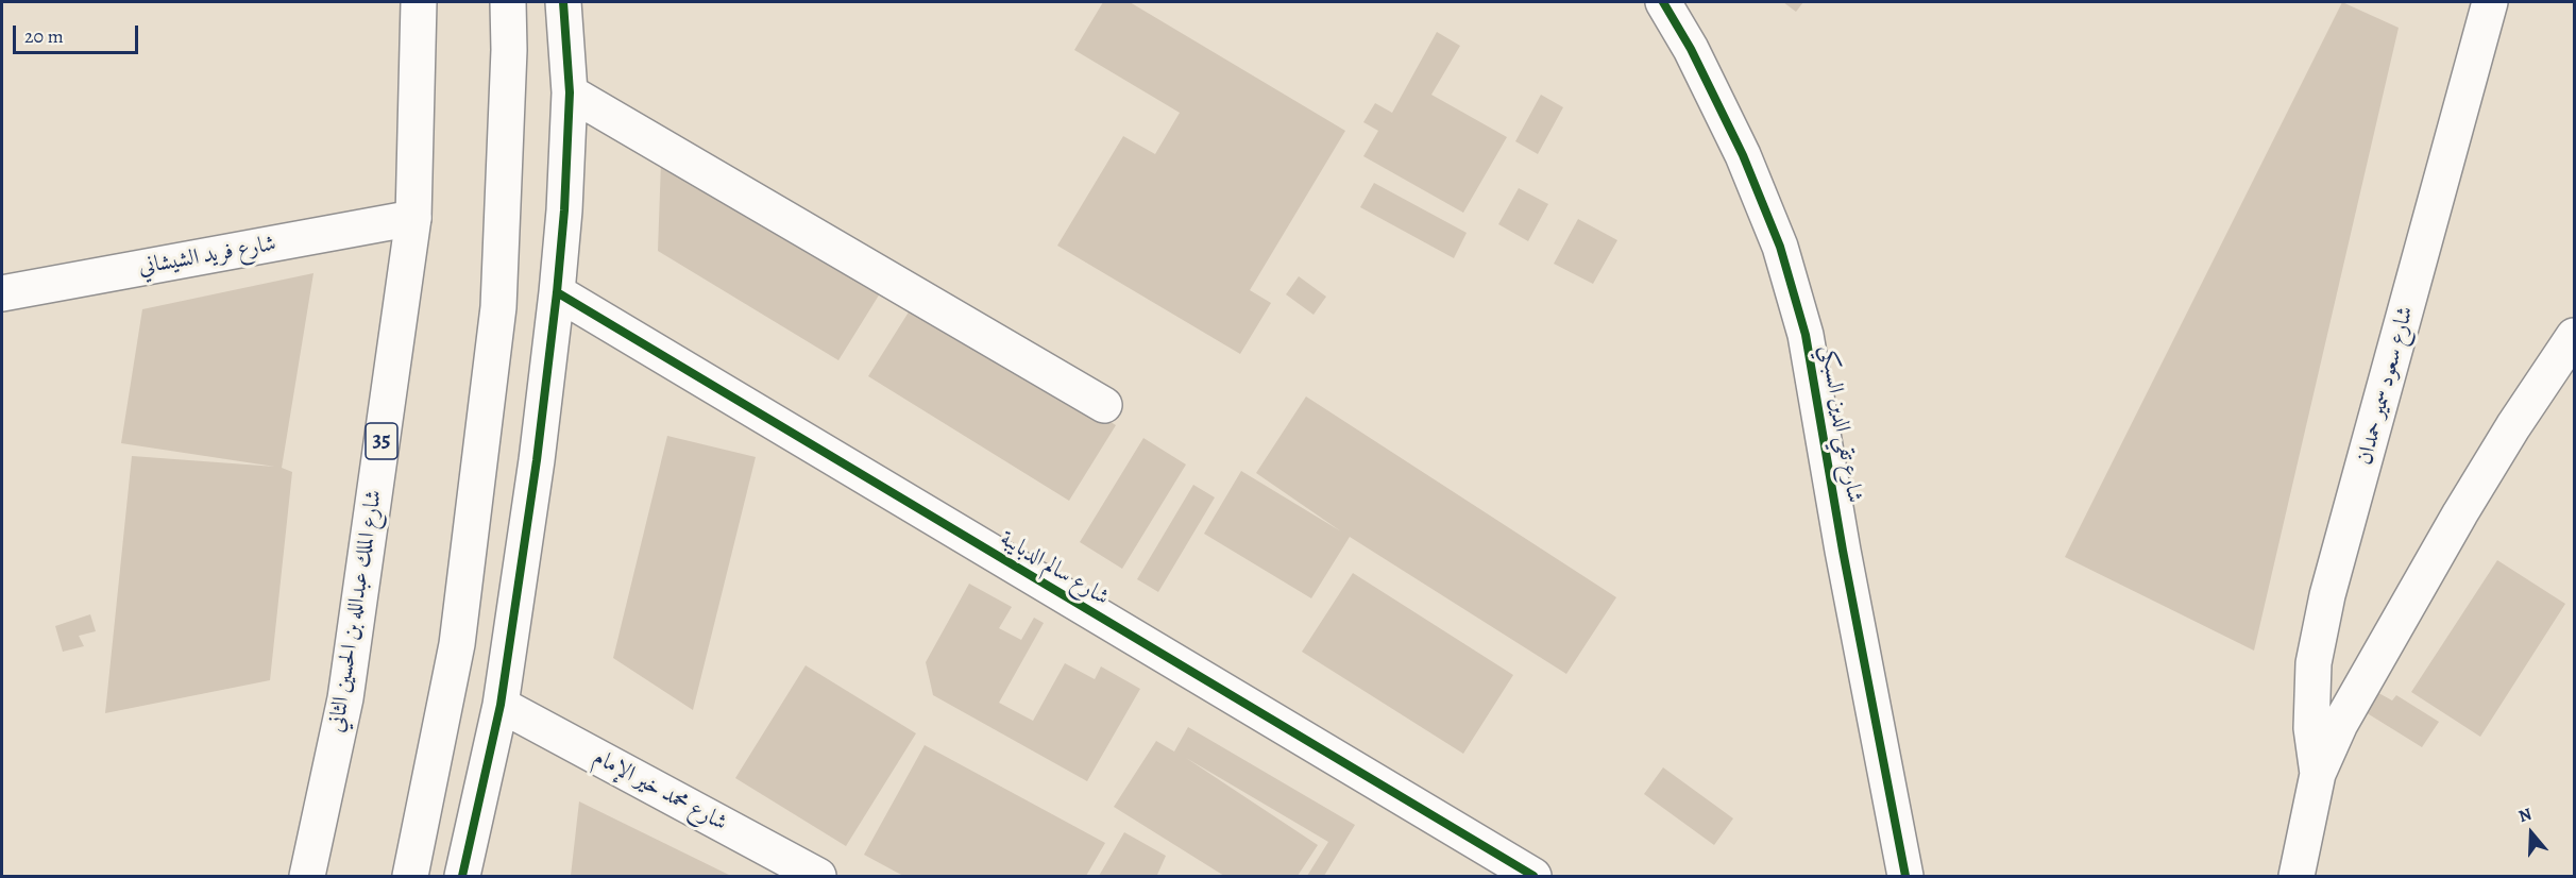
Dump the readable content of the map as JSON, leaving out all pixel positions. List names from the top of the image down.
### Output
{
  "streets": {
    "main road": [
      "شارع فريد الشيشاني",
      "شارع سعود سمير حمدان",
      "شارع تقي الدين السبكي",
      "35",
      "شارع سالم الدبايبة",
      "شارع الملك عبدالله بن الحسين الثاني",
      "شارع محمد خير الإمام"
    ]
  },
  "crossings": [
    ["شارع فريد الشيشاني", "شارع الملك عبدالله بن الحسين الثاني"]
  ],
  "scale_bar": "20 m",
  "north": "top"
}
